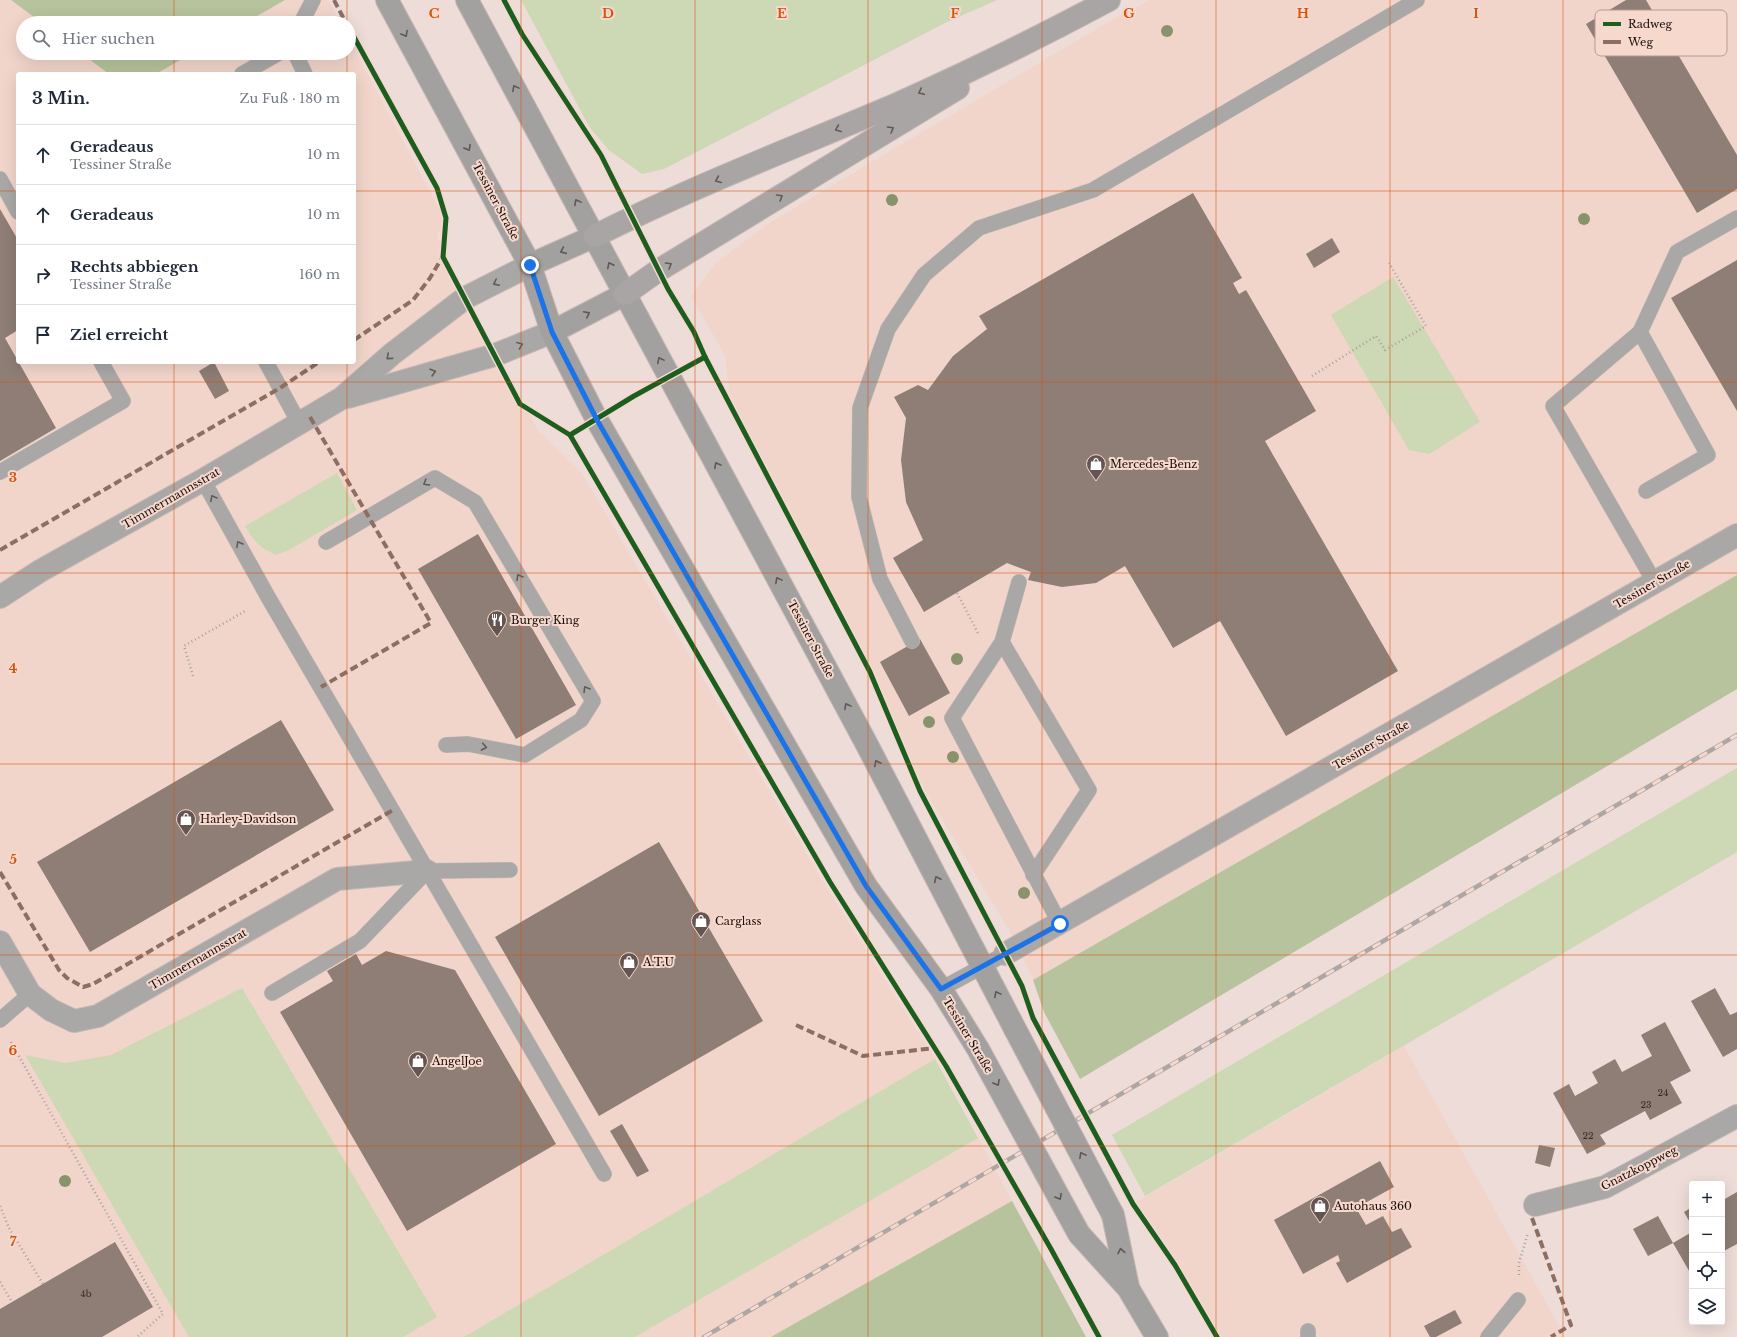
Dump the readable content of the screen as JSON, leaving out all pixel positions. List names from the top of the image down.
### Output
{
  "streets": {
    "main road": ["Tessiner Straße", "Timmermannsstrat"],
    "street": ["Gnatzkoppweg"]
  },
  "crossings": [
    ["Tessiner Straße", "Timmermannsstrat"]
  ],
  "places": {
    "shop": [
      "Mercedes-Benz",
      "Harley-Davidson",
      "Carglass",
      "A.T.U",
      "AngelJoe",
      "Autohaus 360"
    ],
    "restaurant": ["Burger King"]
  },
  "house_numbers": [
    "24",
    "23",
    "22",
    "4b"
  ],
  "legend": ["Radweg", "Weg"],
  "page": {
    "search": "Hier suchen",
    "heading": ["3 Min.", "Zu Fuß · 180 m"],
    "list": [
      ["Geradeaus", "Tessiner Straße", "10 m"],
      ["Geradeaus", "10 m"],
      ["Rechts abbiegen", "Tessiner Straße", "160 m"],
      "Ziel erreicht"
    ],
    "map_buttons": ["+", "−"]
  },
  "grid": {
    "columns": [
      "C",
      "D",
      "E",
      "F",
      "G",
      "H",
      "I"
    ],
    "rows": [
      "3",
      "4",
      "5",
      "6",
      "7"
    ]
  }
}
